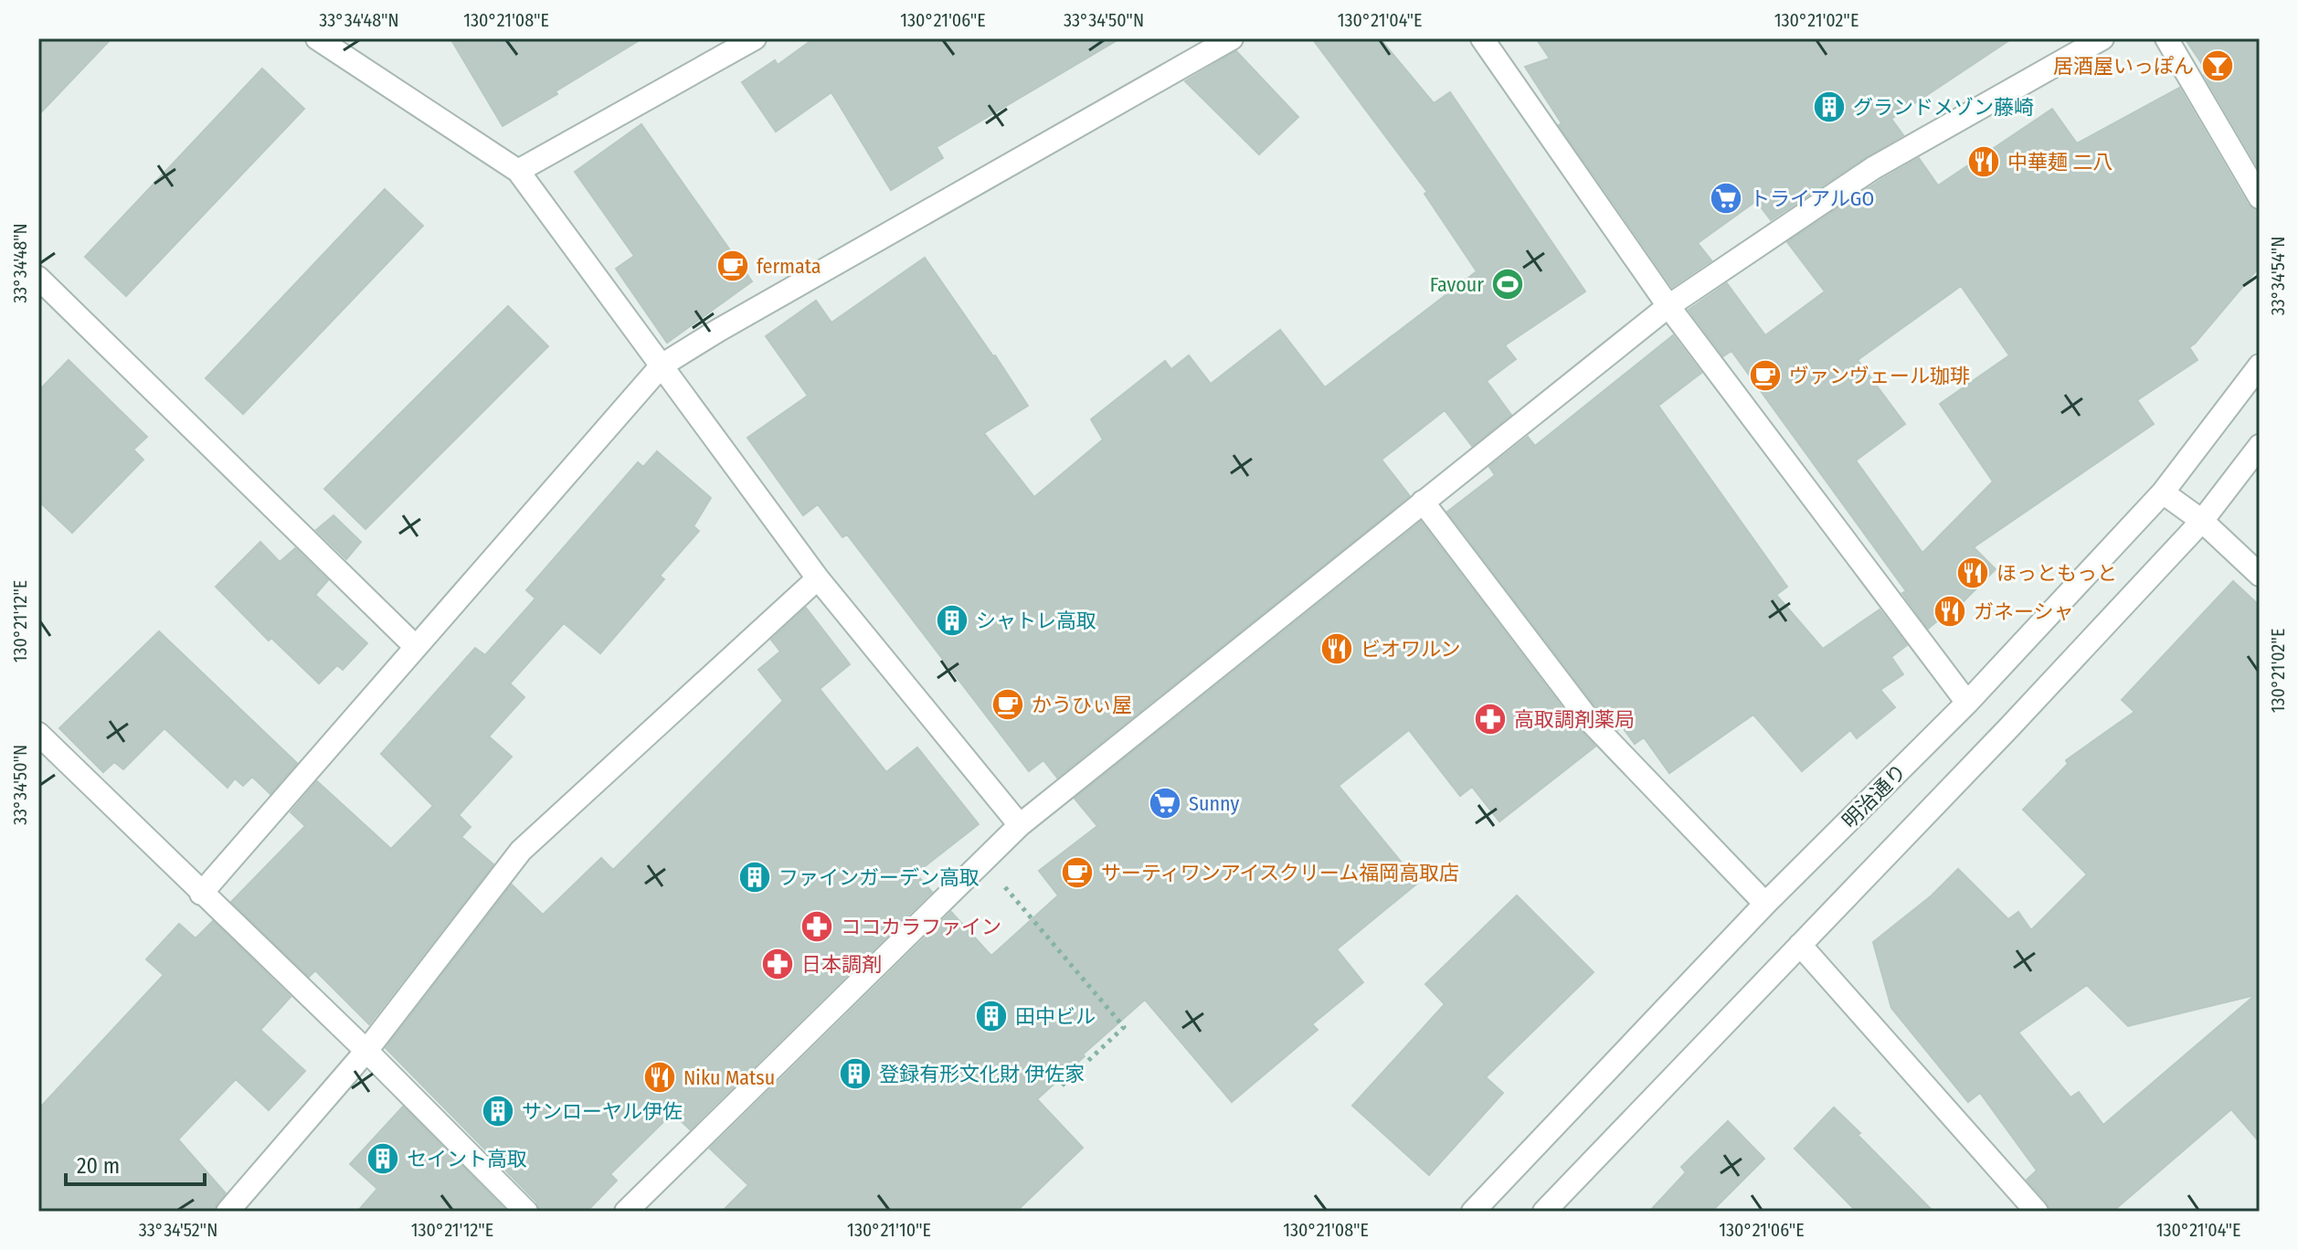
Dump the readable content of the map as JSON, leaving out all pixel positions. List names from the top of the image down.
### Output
{
  "streets": {
    "street": ["明治通り"]
  },
  "places": {
    "bar": ["居酒屋いっぽん"],
    "building": [
      "グランドメゾン藤崎",
      "シャトレ高取",
      "ファインガーデン高取",
      "田中ビル",
      "登録有形文化財 伊佐家",
      "サンローヤル伊佐",
      "セイント高取"
    ],
    "restaurant": [
      "中華麺 二八",
      "ほっともっと",
      "ガネーシャ",
      "ビオワルン",
      "Niku Matsu"
    ],
    "supermarket": ["トライアルGO", "Sunny"],
    "cafe": [
      "fermata",
      "ヴァンヴェール珈琲",
      "かうひぃ屋",
      "サーティワンアイスクリーム福岡高取店"
    ],
    "sports": ["Favour"],
    "pharmacy": ["高取調剤薬局", "ココカラファイン", "日本調剤"]
  },
  "scale_bar": "20 m",
  "coordinates": [
    "33°34'48\"N",
    "130°21'08\"E",
    "130°21'06\"E",
    "33°34'50\"N",
    "130°21'04\"E",
    "130°21'02\"E",
    "33°34'54\"N",
    "130°21'12\"E",
    "33°34'52\"N",
    "130°21'10\"E"
  ]
}
